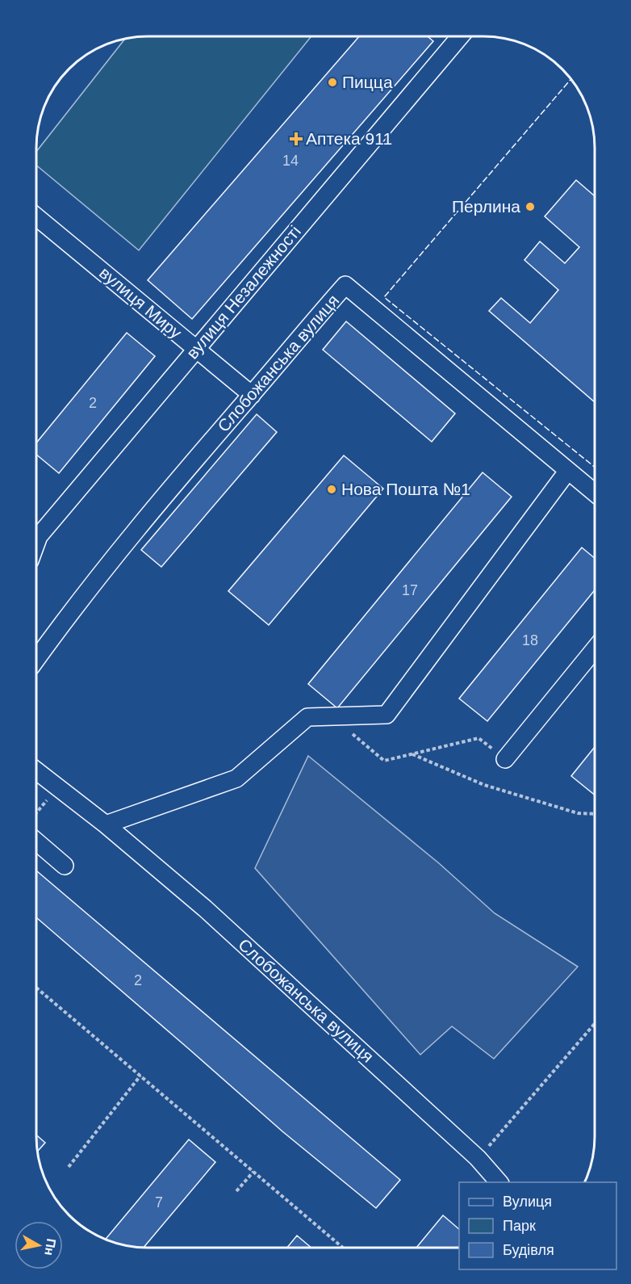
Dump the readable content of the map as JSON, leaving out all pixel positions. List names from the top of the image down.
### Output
{
  "streets": {
    "street": ["вулиця Незалежності", "вулиця Миру", "Слобожанська вулиця"]
  },
  "crossings": [
    ["вулиця Незалежності", "вулиця Миру"],
    ["вулиця Миру", "Слобожанська вулиця"]
  ],
  "places": {
    "other": ["Пицца", "Перлина", "Нова Пошта №1"],
    "health": ["Аптека 911"]
  },
  "house_numbers": [
    "14",
    "2",
    "17",
    "18",
    "2",
    "7"
  ],
  "legend": ["Вулиця", "Парк", "Будівля"],
  "north": "right"
}
